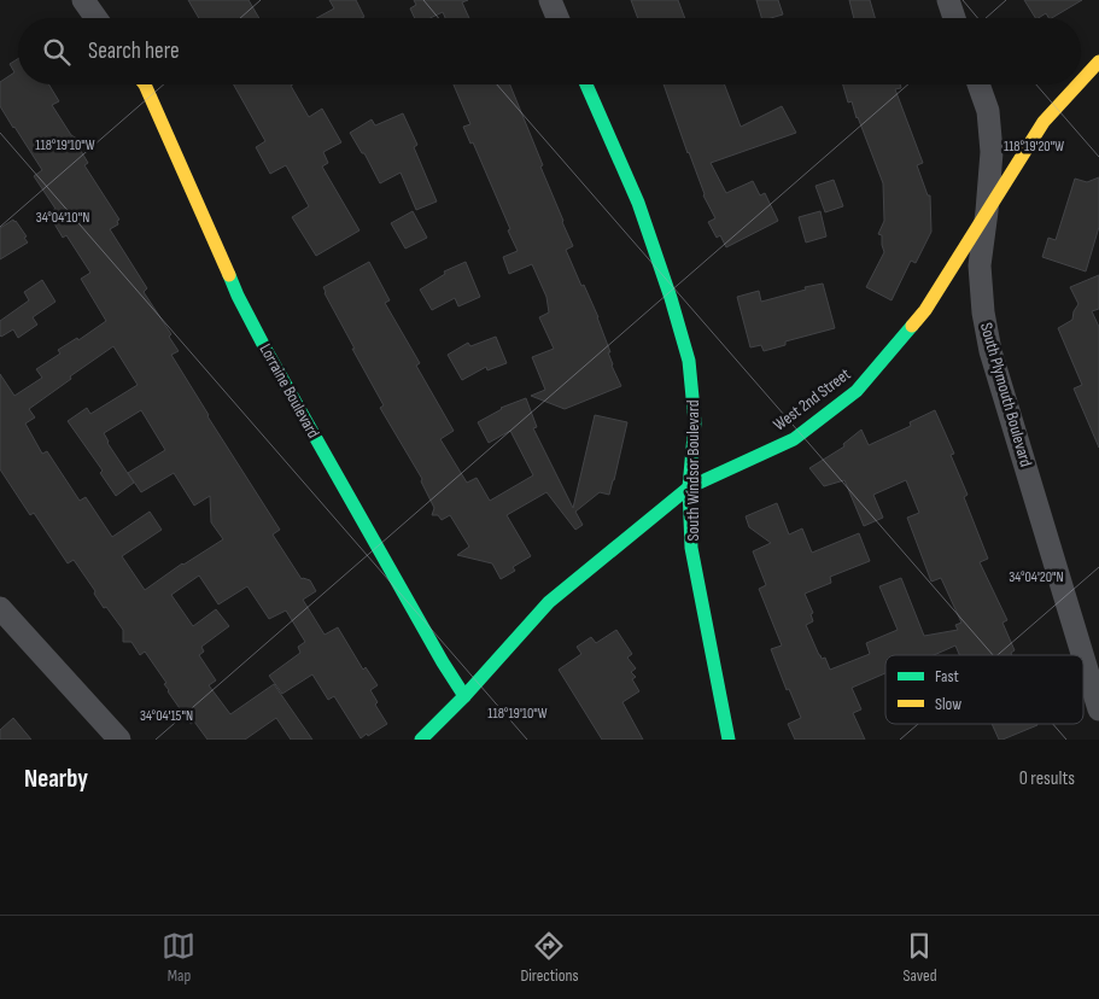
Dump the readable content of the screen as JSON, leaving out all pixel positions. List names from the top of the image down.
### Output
{
  "streets": {
    "street": [
      "Lorraine Boulevard",
      "South Plymouth Boulevard",
      "West 2nd Street",
      "South Windsor Boulevard"
    ]
  },
  "crossings": [
    ["Lorraine Boulevard", "West 2nd Street"],
    ["South Plymouth Boulevard", "West 2nd Street"],
    ["West 2nd Street", "South Windsor Boulevard"]
  ],
  "legend": ["Fast", "Slow"],
  "page": {
    "search": "Search here",
    "heading": ["Nearby", "0 results"],
    "nav": ["Map", "Directions", "Saved"]
  },
  "coordinates": [
    "118°19'10\"W",
    "118°19'20\"W",
    "34°04'10\"N",
    "34°04'20\"N",
    "34°04'15\"N"
  ]
}
